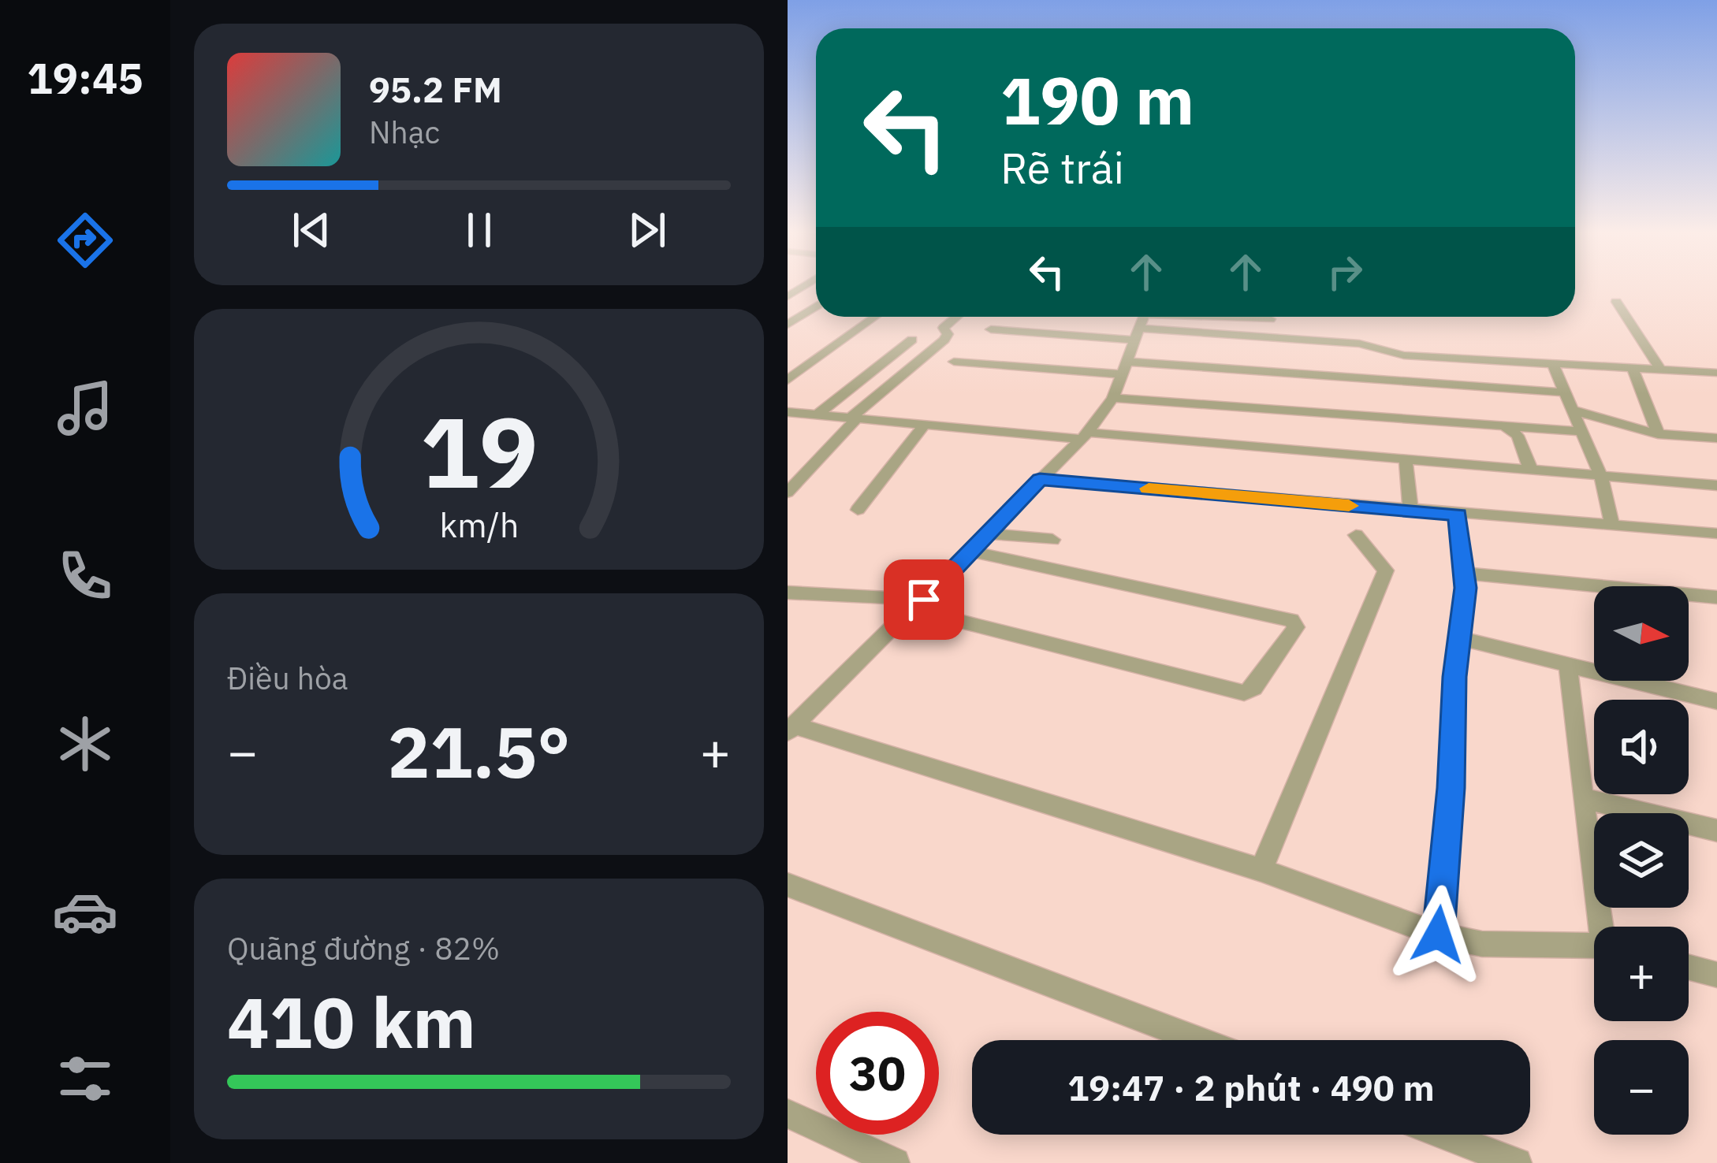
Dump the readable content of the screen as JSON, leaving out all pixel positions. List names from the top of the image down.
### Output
{
  "north": "right",
  "page": {
    "tabs": "19:45",
    "turn": ["190 m", "Rẽ trái"],
    "song": ["95.2 FM", "Nhạc"],
    "map_buttons": ["+", "−"],
    "tile": [
      "Điều hòa",
      ["Quãng đường · 82%", "410 km"]
    ],
    "heat": ["−", "21.5°", "+"],
    "limit": "30",
    "trip": "19:47 · 2 phút · 490 m",
    "gauge": ["19", "km/h"]
  }
}
